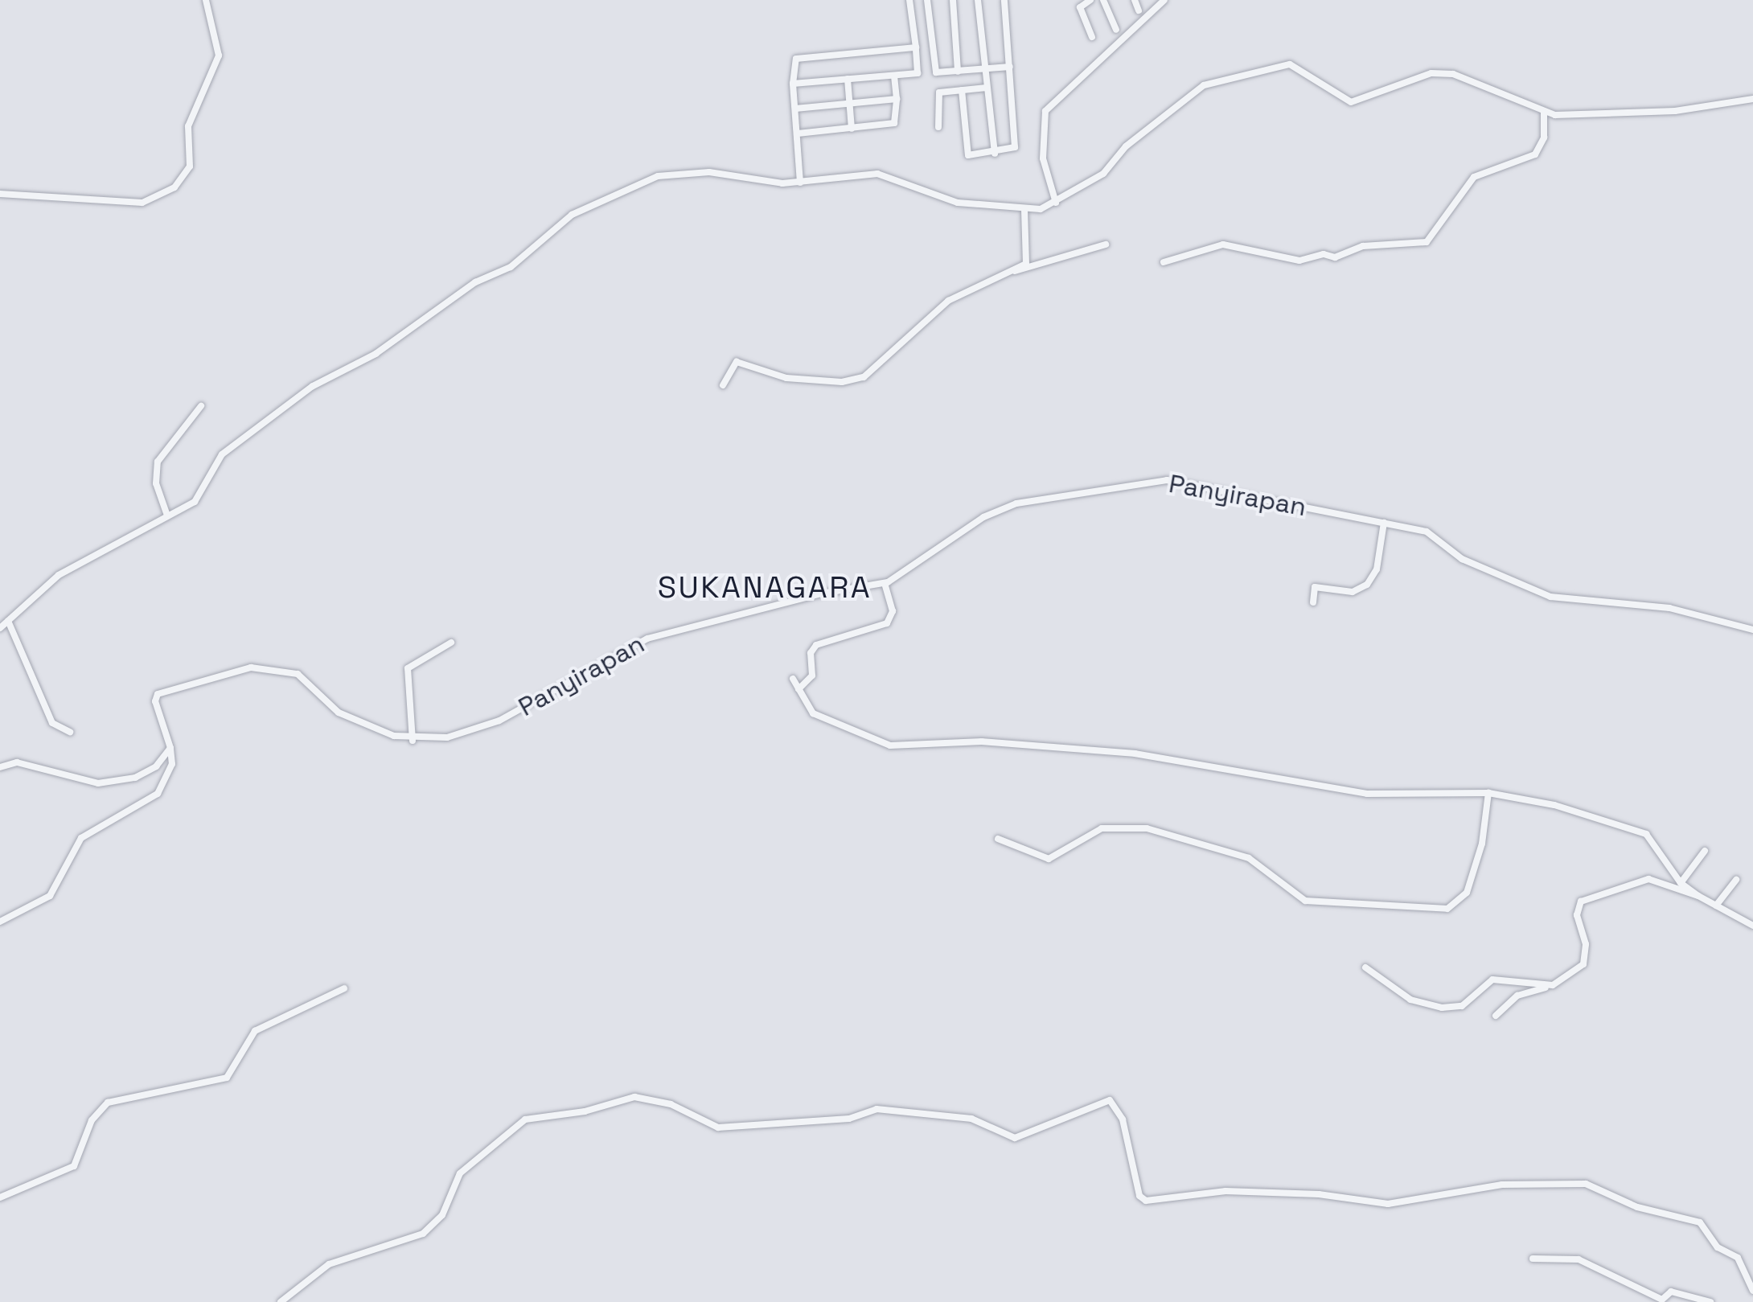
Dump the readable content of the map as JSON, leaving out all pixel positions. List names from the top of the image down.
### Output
{
  "streets": {
    "street": ["Panyirapan"]
  },
  "districts": ["SUKANAGARA"]
}
